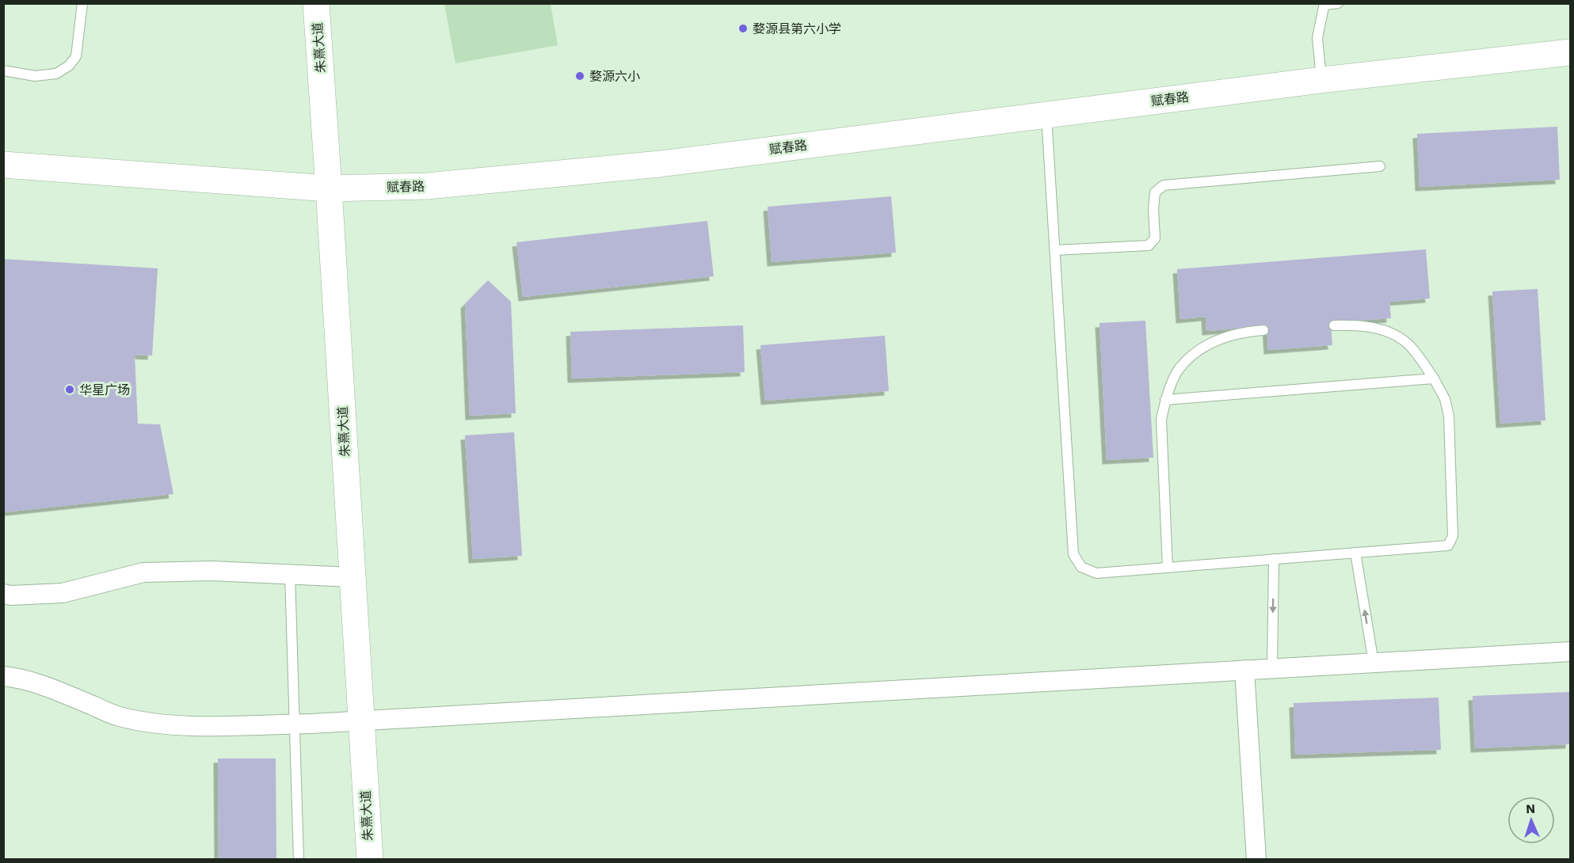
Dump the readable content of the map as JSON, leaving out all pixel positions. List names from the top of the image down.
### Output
{
  "streets": {
    "street": ["朱熹大道", "赋春路"]
  },
  "crossings": [
    ["朱熹大道", "赋春路"]
  ],
  "places": ["婺源县第六小学", "婺源六小", "华星广场"],
  "north": "top"
}
